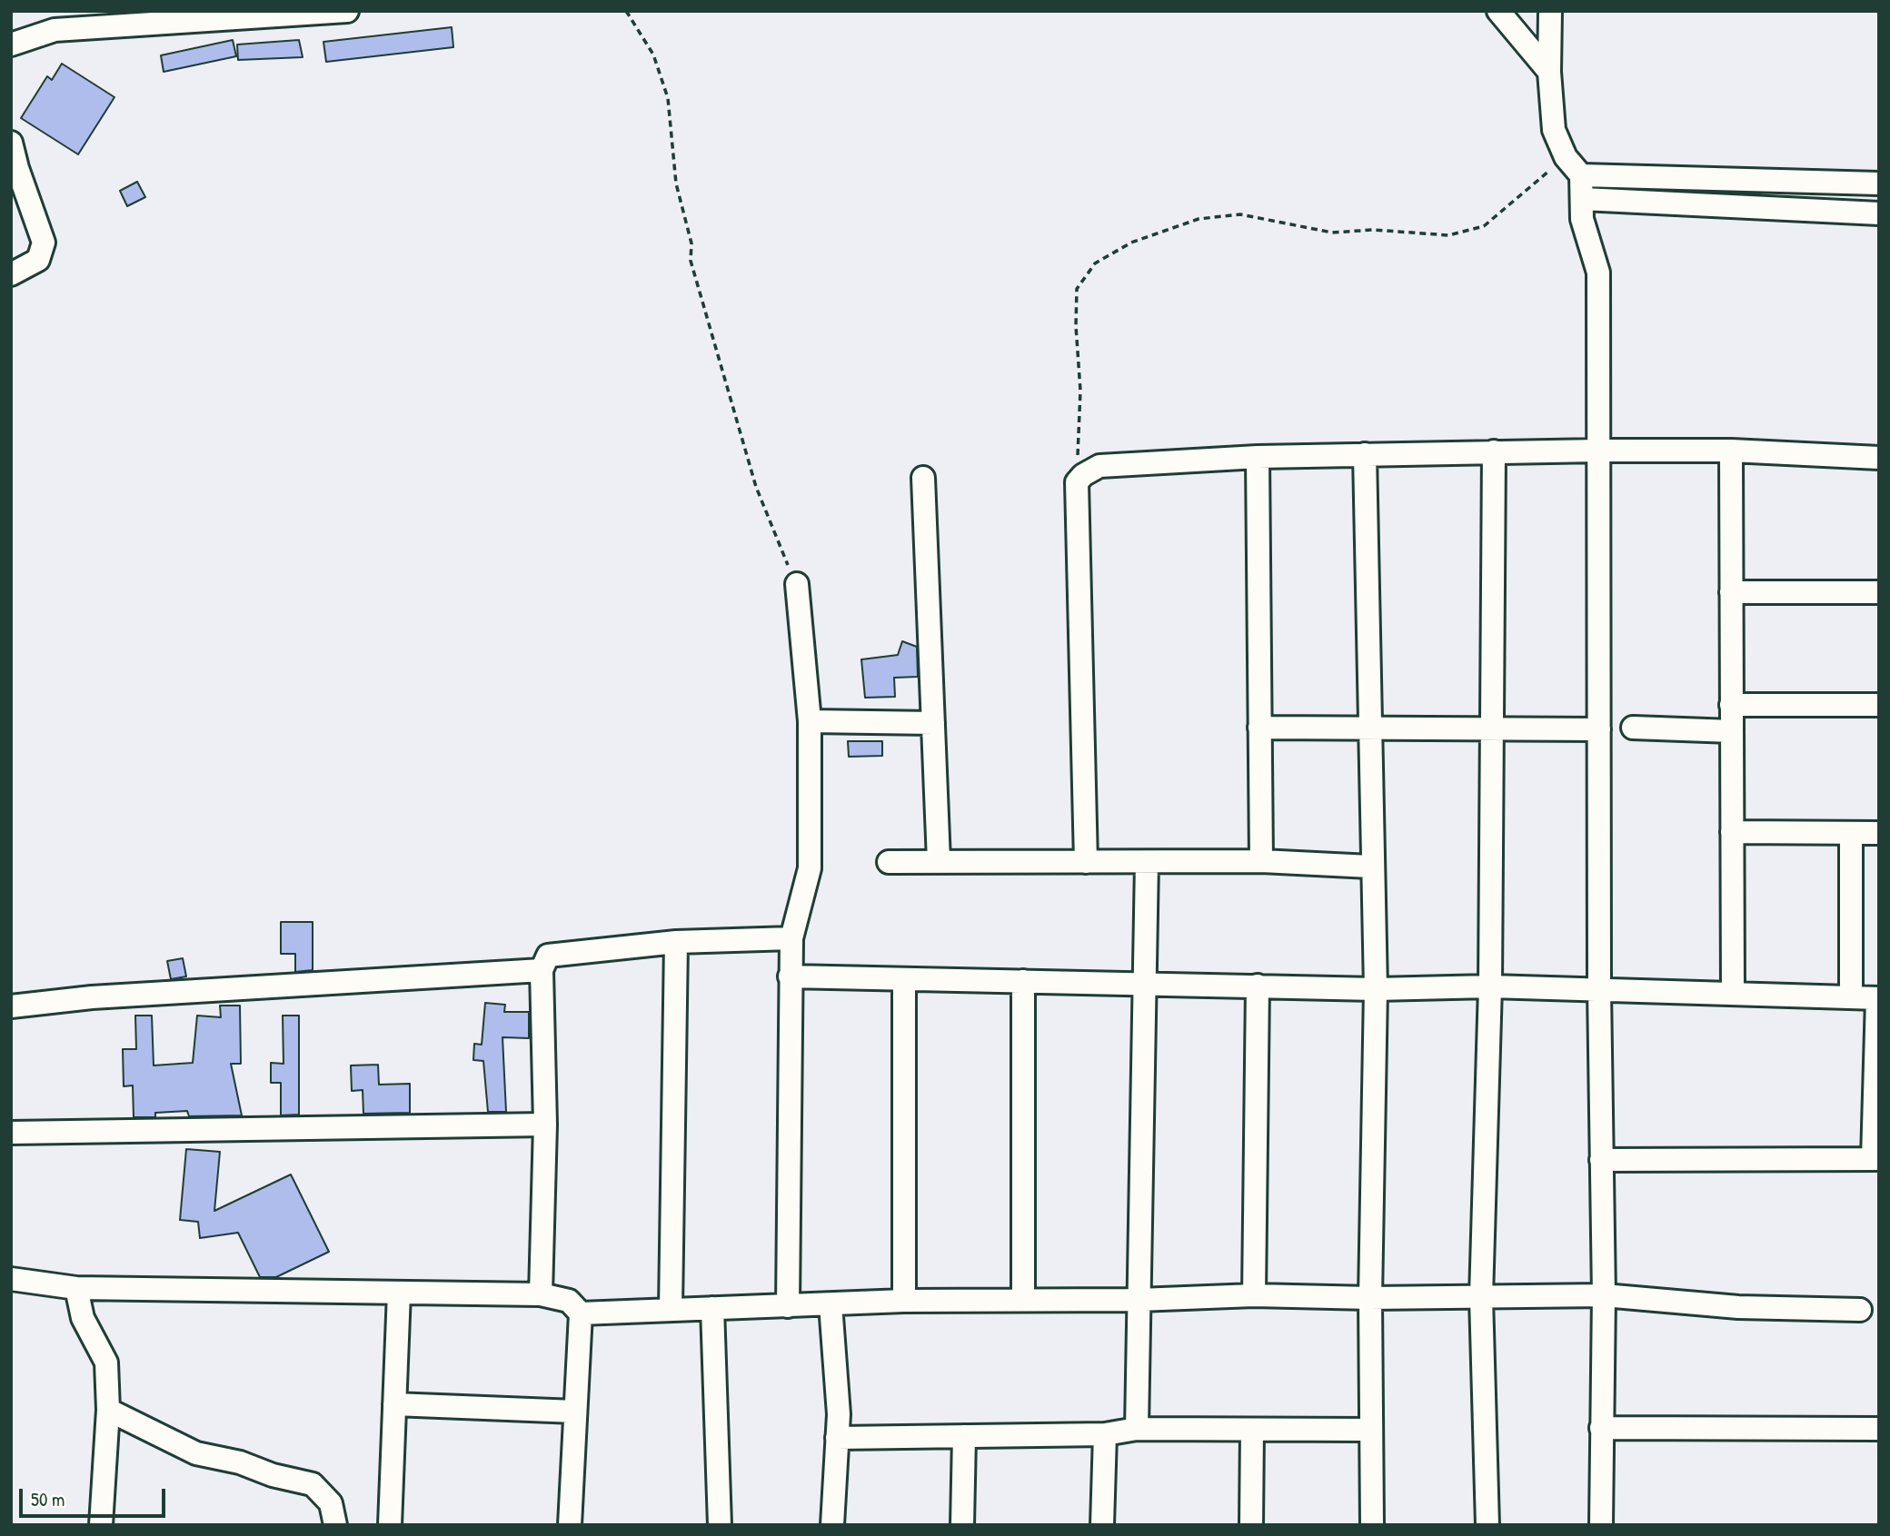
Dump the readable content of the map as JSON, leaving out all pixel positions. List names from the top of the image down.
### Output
{
  "scale_bar": "50 m"
}
